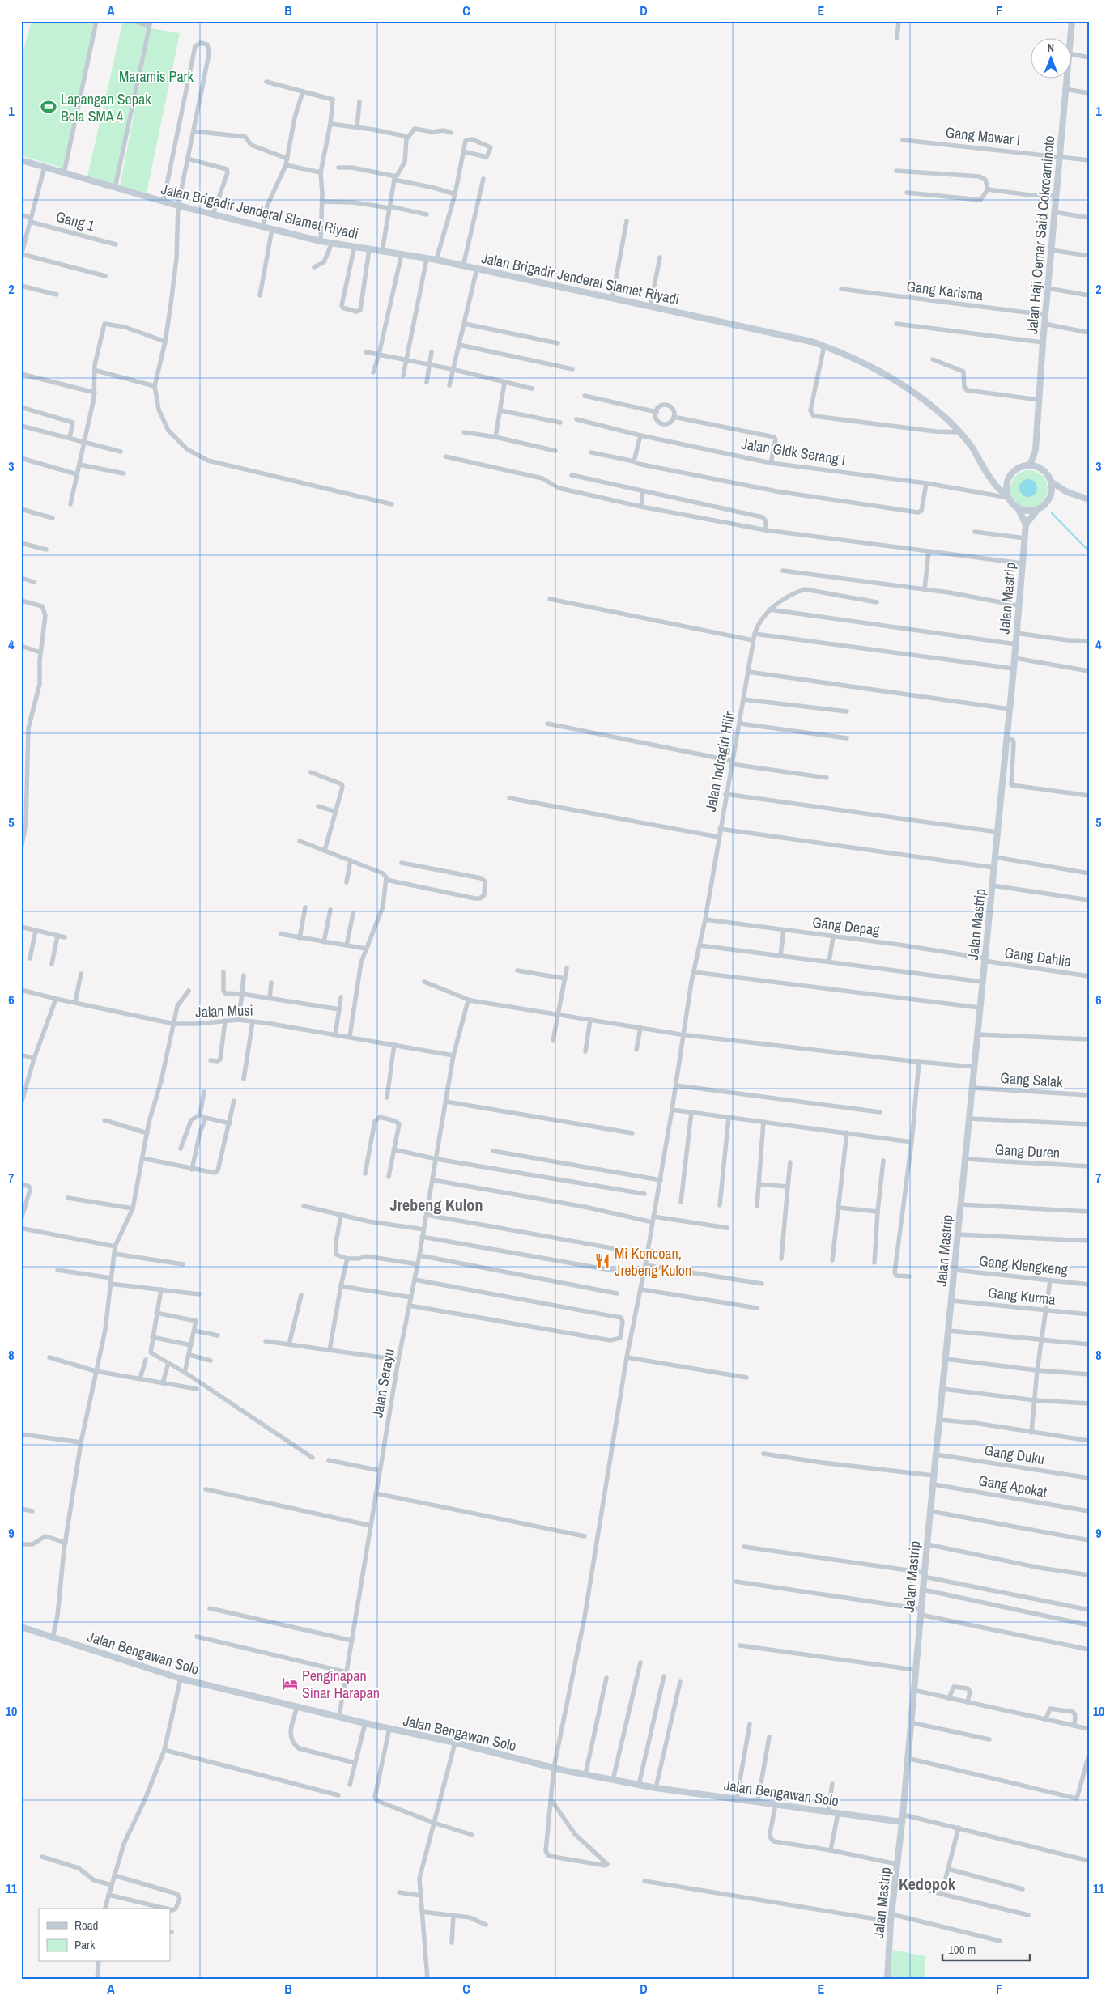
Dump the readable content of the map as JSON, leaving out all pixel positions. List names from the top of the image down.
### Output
{
  "streets": {
    "main road": [
      "Jalan Brigadir Jenderal Slamet Riyadi",
      "Jalan Haji Oemar Said Cokroaminoto",
      "Jalan Mastrip",
      "Jalan Bengawan Solo"
    ],
    "street": [
      "Gang Mawar I",
      "Gang 1",
      "Gang Karisma",
      "Jalan Gldk Serang I",
      "Jalan Indragiri Hilir",
      "Gang Depag",
      "Gang Dahlia",
      "Jalan Musi",
      "Gang Salak",
      "Gang Duren",
      "Gang Klengkeng",
      "Gang Kurma",
      "Jalan Serayu",
      "Gang Duku",
      "Gang Apokat"
    ]
  },
  "crossings": [
    ["Gang Mawar I", "Jalan Haji Oemar Said Cokroaminoto"],
    ["Jalan Brigadir Jenderal Slamet Riyadi", "Jalan Gldk Serang I"],
    ["Jalan Brigadir Jenderal Slamet Riyadi", "Jalan Mastrip"],
    ["Jalan Haji Oemar Said Cokroaminoto", "Gang Karisma"],
    ["Jalan Gldk Serang I", "Jalan Mastrip"],
    ["Jalan Mastrip", "Gang Depag"],
    ["Jalan Mastrip", "Gang Dahlia"],
    ["Jalan Mastrip", "Gang Salak"],
    ["Jalan Mastrip", "Gang Duren"],
    ["Jalan Mastrip", "Gang Klengkeng"],
    ["Jalan Mastrip", "Gang Kurma"],
    ["Jalan Mastrip", "Gang Duku"],
    ["Jalan Mastrip", "Gang Apokat"],
    ["Jalan Mastrip", "Jalan Bengawan Solo"],
    ["Jalan Indragiri Hilir", "Gang Depag"],
    ["Jalan Indragiri Hilir", "Jalan Bengawan Solo"],
    ["Gang Depag", "Gang Dahlia"],
    ["Jalan Musi", "Jalan Serayu"],
    ["Jalan Serayu", "Jalan Bengawan Solo"]
  ],
  "districts": ["Jrebeng Kulon", "Kedopok"],
  "parks": ["Maramis Park"],
  "places": {
    "sports": ["Lapangan Sepak Bola SMA 4"],
    "restaurant": ["Mi Koncoan, Jrebeng Kulon"],
    "hotel": ["Penginapan Sinar Harapan"]
  },
  "legend": ["Road", "Park"],
  "scale_bar": "100 m",
  "north": "top",
  "grid": {
    "columns": [
      "A",
      "B",
      "C",
      "D",
      "E",
      "F"
    ],
    "rows": [
      "1",
      "2",
      "3",
      "4",
      "5",
      "6",
      "7",
      "8",
      "9",
      "10",
      "11"
    ]
  }
}
